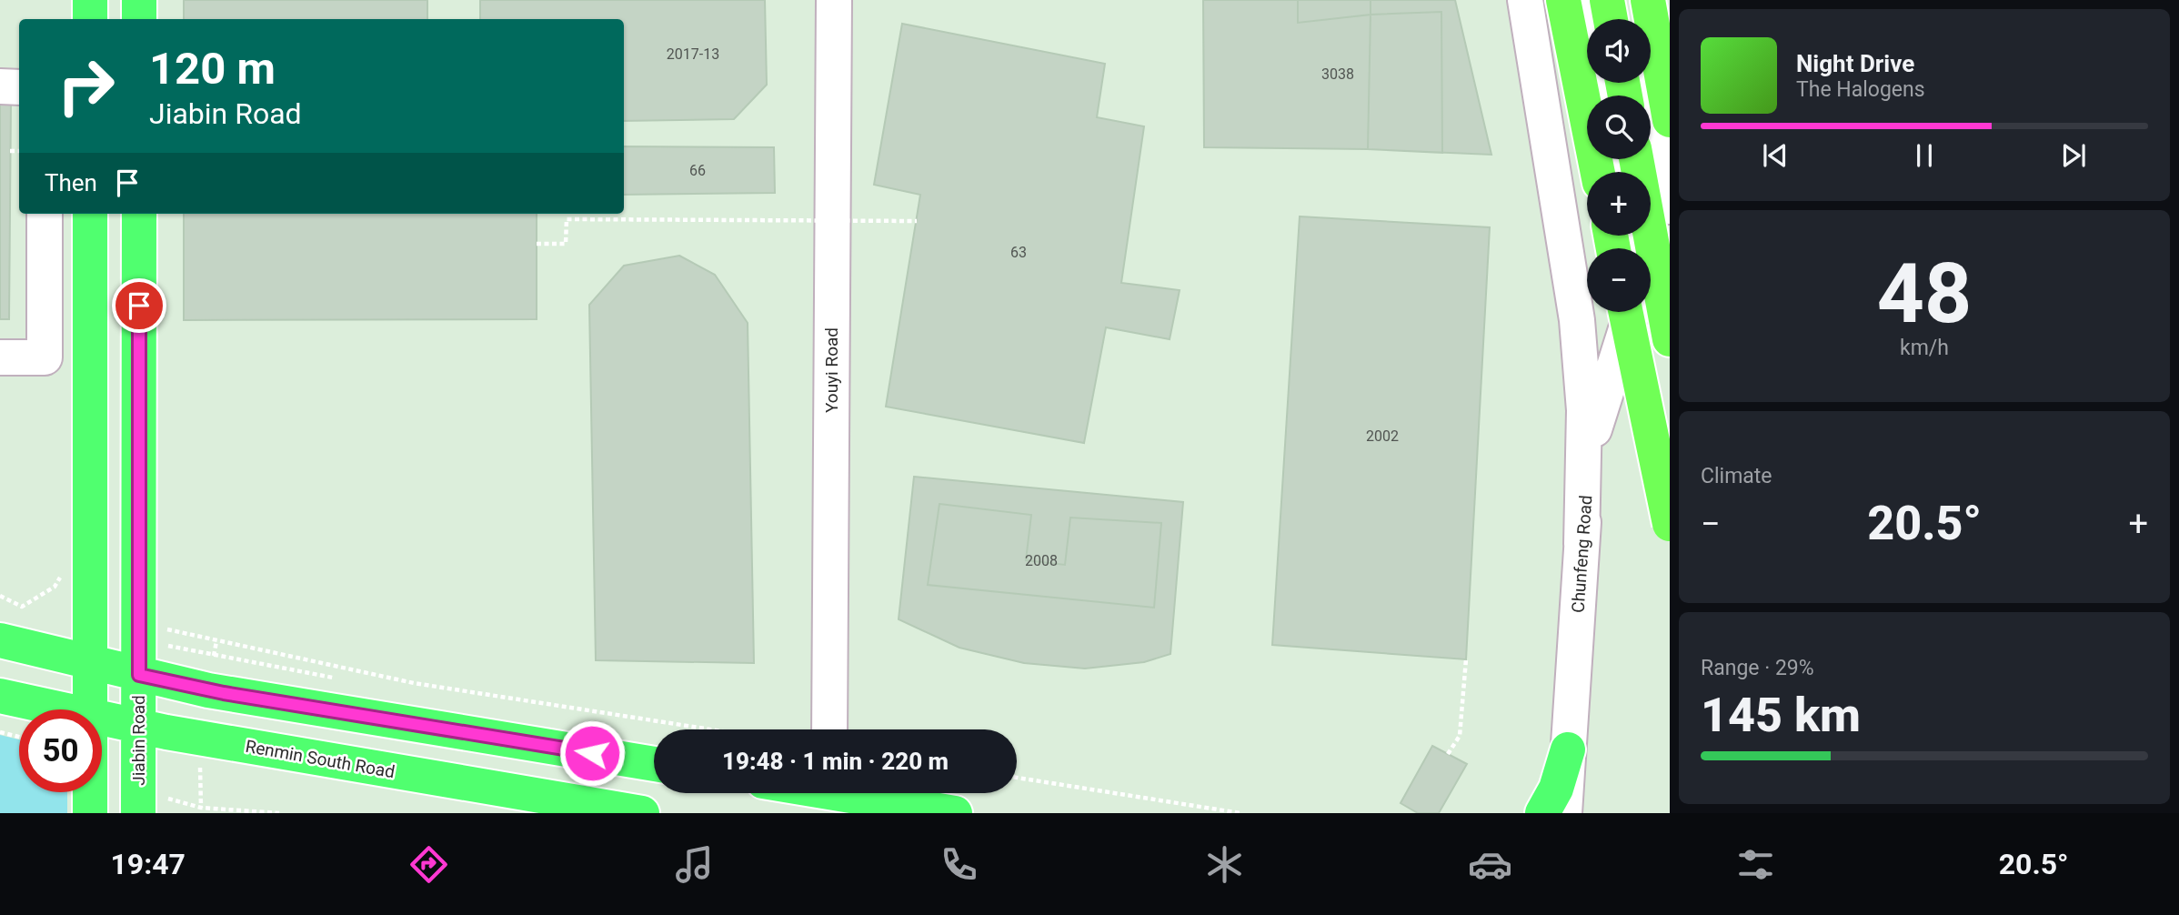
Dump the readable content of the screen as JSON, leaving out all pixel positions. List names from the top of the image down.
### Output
{
  "streets": {
    "main road": ["Jiabin Road", "Renmin South Road"],
    "street": ["Youyi Road", "Chunfeng Road"]
  },
  "crossings": [
    ["Jiabin Road", "Renmin South Road"]
  ],
  "house_numbers": [
    "2017-13",
    "3038",
    "66",
    "63",
    "2002",
    "2008"
  ],
  "page": {
    "map_buttons": ["+", "−"],
    "turn": ["120 m", "Jiabin Road"],
    "song": ["Night Drive", "The Halogens"],
    "then": "Then",
    "tile": [
      ["48", "km/h"],
      "Climate",
      ["Range · 29%", "145 km"]
    ],
    "heat": ["−", "20.5°", "+"],
    "limit": "50",
    "trip": "19:48 · 1 min · 220 m",
    "tabs": ["19:47", "20.5°"]
  }
}
